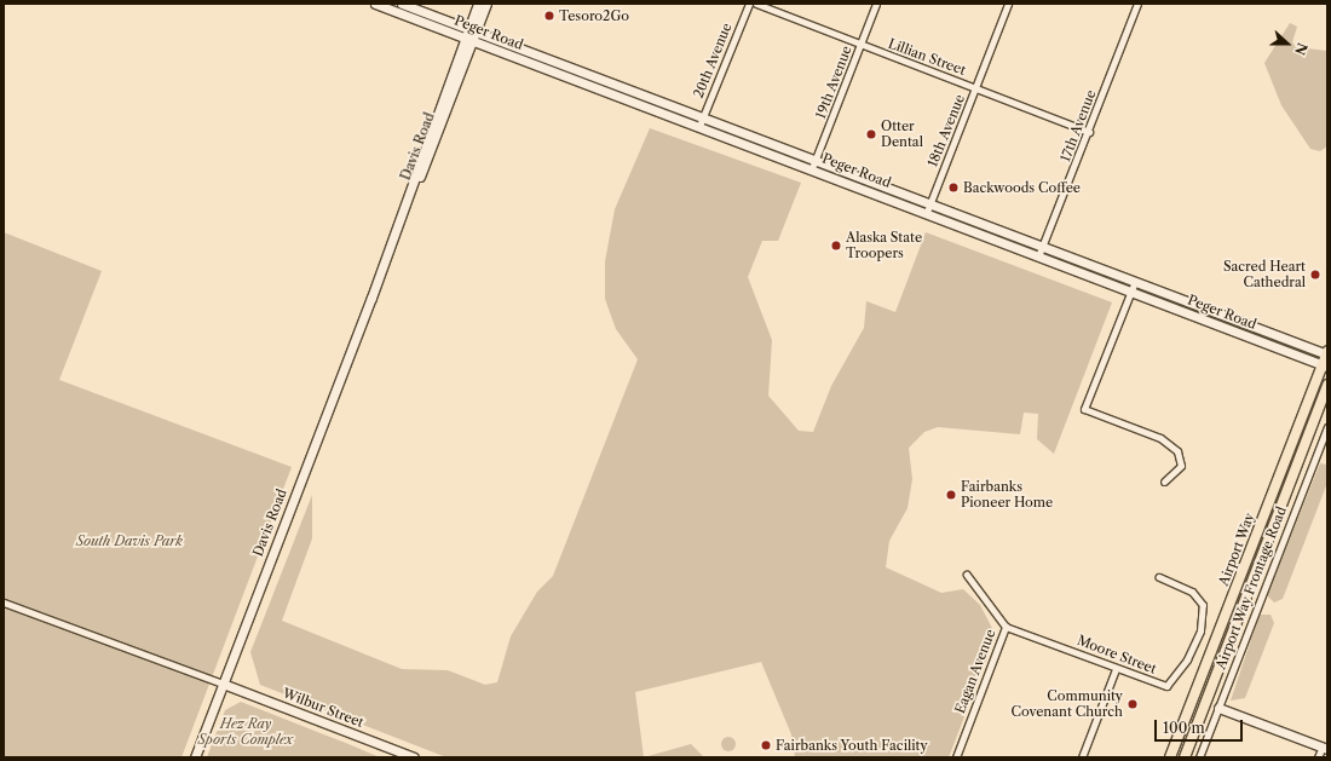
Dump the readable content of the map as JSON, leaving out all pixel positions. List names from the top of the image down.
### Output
{
  "streets": {
    "main road": ["Airport Way"],
    "street": [
      "Peger Road",
      "Lillian Street",
      "20th Avenue",
      "19th Avenue",
      "17th Avenue",
      "18th Avenue",
      "Davis Road",
      "Airport Way Frontage Road",
      "Moore Street",
      "Eagan Avenue",
      "Wilbur Street"
    ]
  },
  "crossings": [
    ["Peger Road", "20th Avenue"],
    ["Peger Road", "19th Avenue"],
    ["Peger Road", "17th Avenue"],
    ["Peger Road", "18th Avenue"],
    ["Peger Road", "Davis Road"],
    ["Peger Road", "Airport Way"],
    ["Lillian Street", "19th Avenue"],
    ["Lillian Street", "17th Avenue"],
    ["Lillian Street", "18th Avenue"],
    ["Davis Road", "Wilbur Street"],
    ["Moore Street", "Eagan Avenue"]
  ],
  "parks": ["South Davis Park", "Hez Ray Sports Complex"],
  "places": [
    "Tesoro2Go",
    "Otter Dental",
    "Backwoods Coffee",
    "Alaska State Troopers",
    "Sacred Heart Cathedral",
    "Fairbanks Pioneer Home",
    "Community Covenant Church",
    "Fairbanks Youth Facility"
  ],
  "scale_bar": "100 m",
  "north": "right"
}
